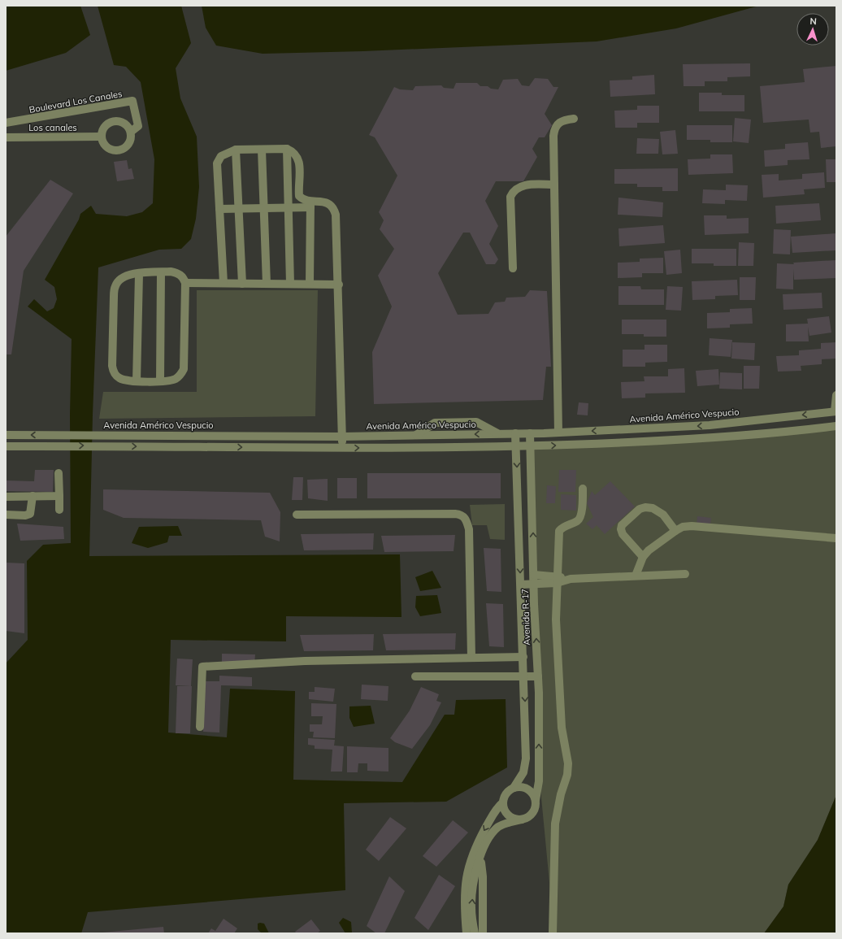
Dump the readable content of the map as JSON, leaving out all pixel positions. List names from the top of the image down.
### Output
{
  "streets": {
    "street": [
      "Boulevard Los Canales",
      "Los canales",
      "Avenida Américo Vespucio",
      "Avenida R-17"
    ]
  },
  "crossings": [
    ["Boulevard Los Canales", "Los canales"],
    ["Avenida Américo Vespucio", "Avenida R-17"]
  ],
  "north": "top"
}
